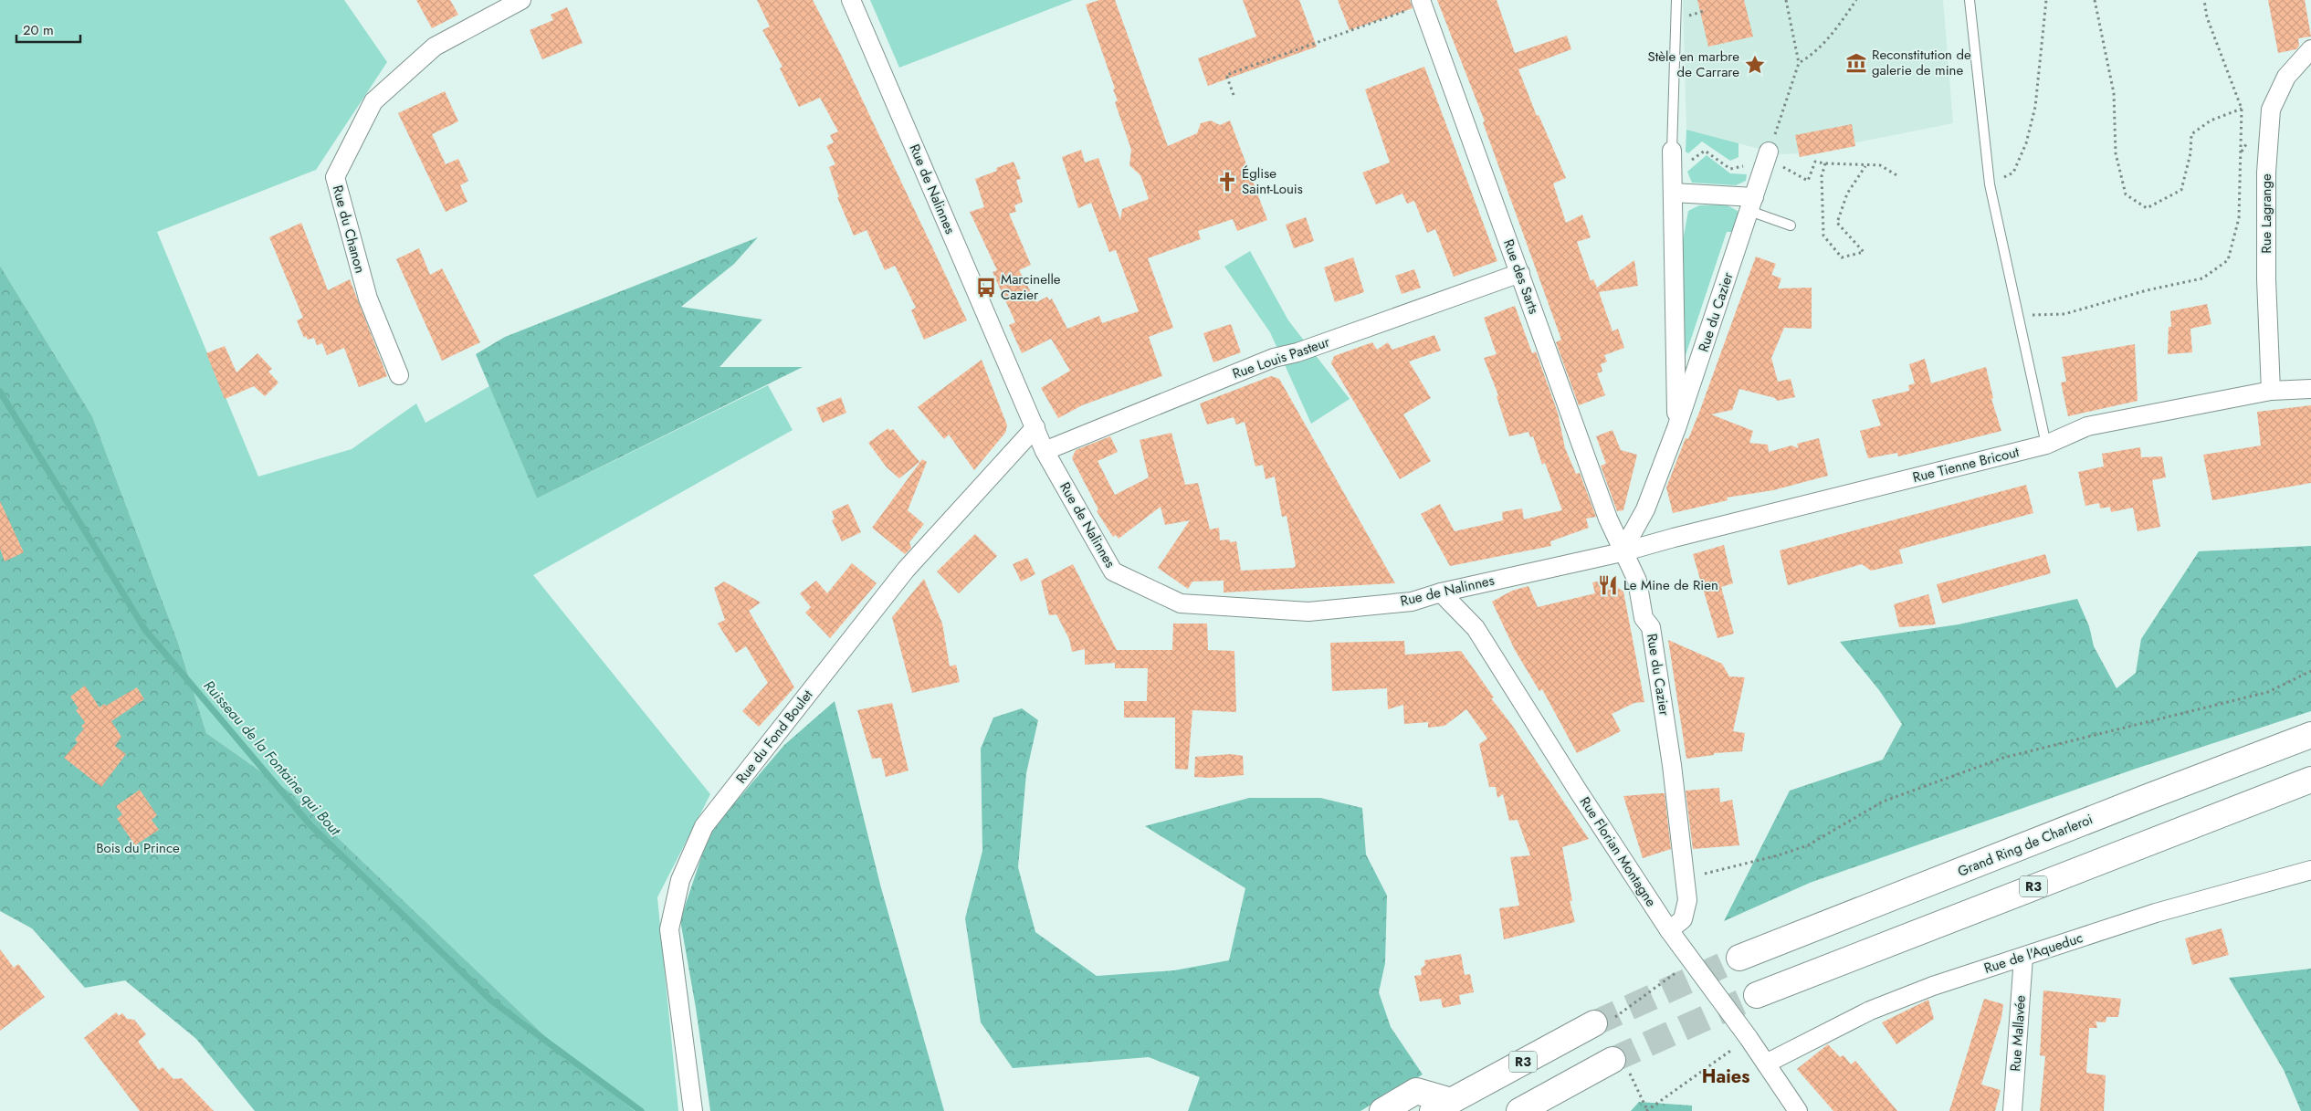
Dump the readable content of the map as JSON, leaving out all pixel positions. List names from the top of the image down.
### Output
{
  "streets": {
    "highway": ["Grand Ring de Charleroi", "R3"],
    "street": [
      "Rue de Nalinnes",
      "Rue Lagrange",
      "Rue du Chanon",
      "Rue des Sarts",
      "Rue du Cazier",
      "Rue Louis Pasteur",
      "Rue Tienne Bricout",
      "Rue du Fond Boulet",
      "Rue Florian Montagne",
      "Rue de l'Aqueduc",
      "Rue Mallavée"
    ]
  },
  "crossings": [
    ["Rue de Nalinnes", "Rue des Sarts"],
    ["Rue de Nalinnes", "Rue du Cazier"],
    ["Rue de Nalinnes", "Rue Louis Pasteur"],
    ["Rue de Nalinnes", "Rue Tienne Bricout"],
    ["Rue de Nalinnes", "Rue du Fond Boulet"],
    ["Rue de Nalinnes", "Rue Florian Montagne"],
    ["Rue Lagrange", "Rue Tienne Bricout"],
    ["Rue des Sarts", "Rue du Cazier"],
    ["Rue des Sarts", "Rue Louis Pasteur"],
    ["Rue des Sarts", "Rue Tienne Bricout"],
    ["Rue du Cazier", "Rue Tienne Bricout"],
    ["Rue du Cazier", "Rue Florian Montagne"],
    ["Rue Florian Montagne", "Rue de l'Aqueduc"],
    ["Rue de l'Aqueduc", "Rue Mallavée"]
  ],
  "districts": ["Haies"],
  "water": ["Ruisseau de la Fontaine qui Bout"],
  "parks": ["Bois du Prince"],
  "places": {
    "museum": ["Reconstitution de galerie de mine"],
    "place": ["Stèle en marbre de Carrare"],
    "church": ["Église Saint-Louis"],
    "bus stop": ["Marcinelle Cazier"],
    "restaurant": ["Le Mine de Rien"]
  },
  "scale_bar": "20 m"
}
